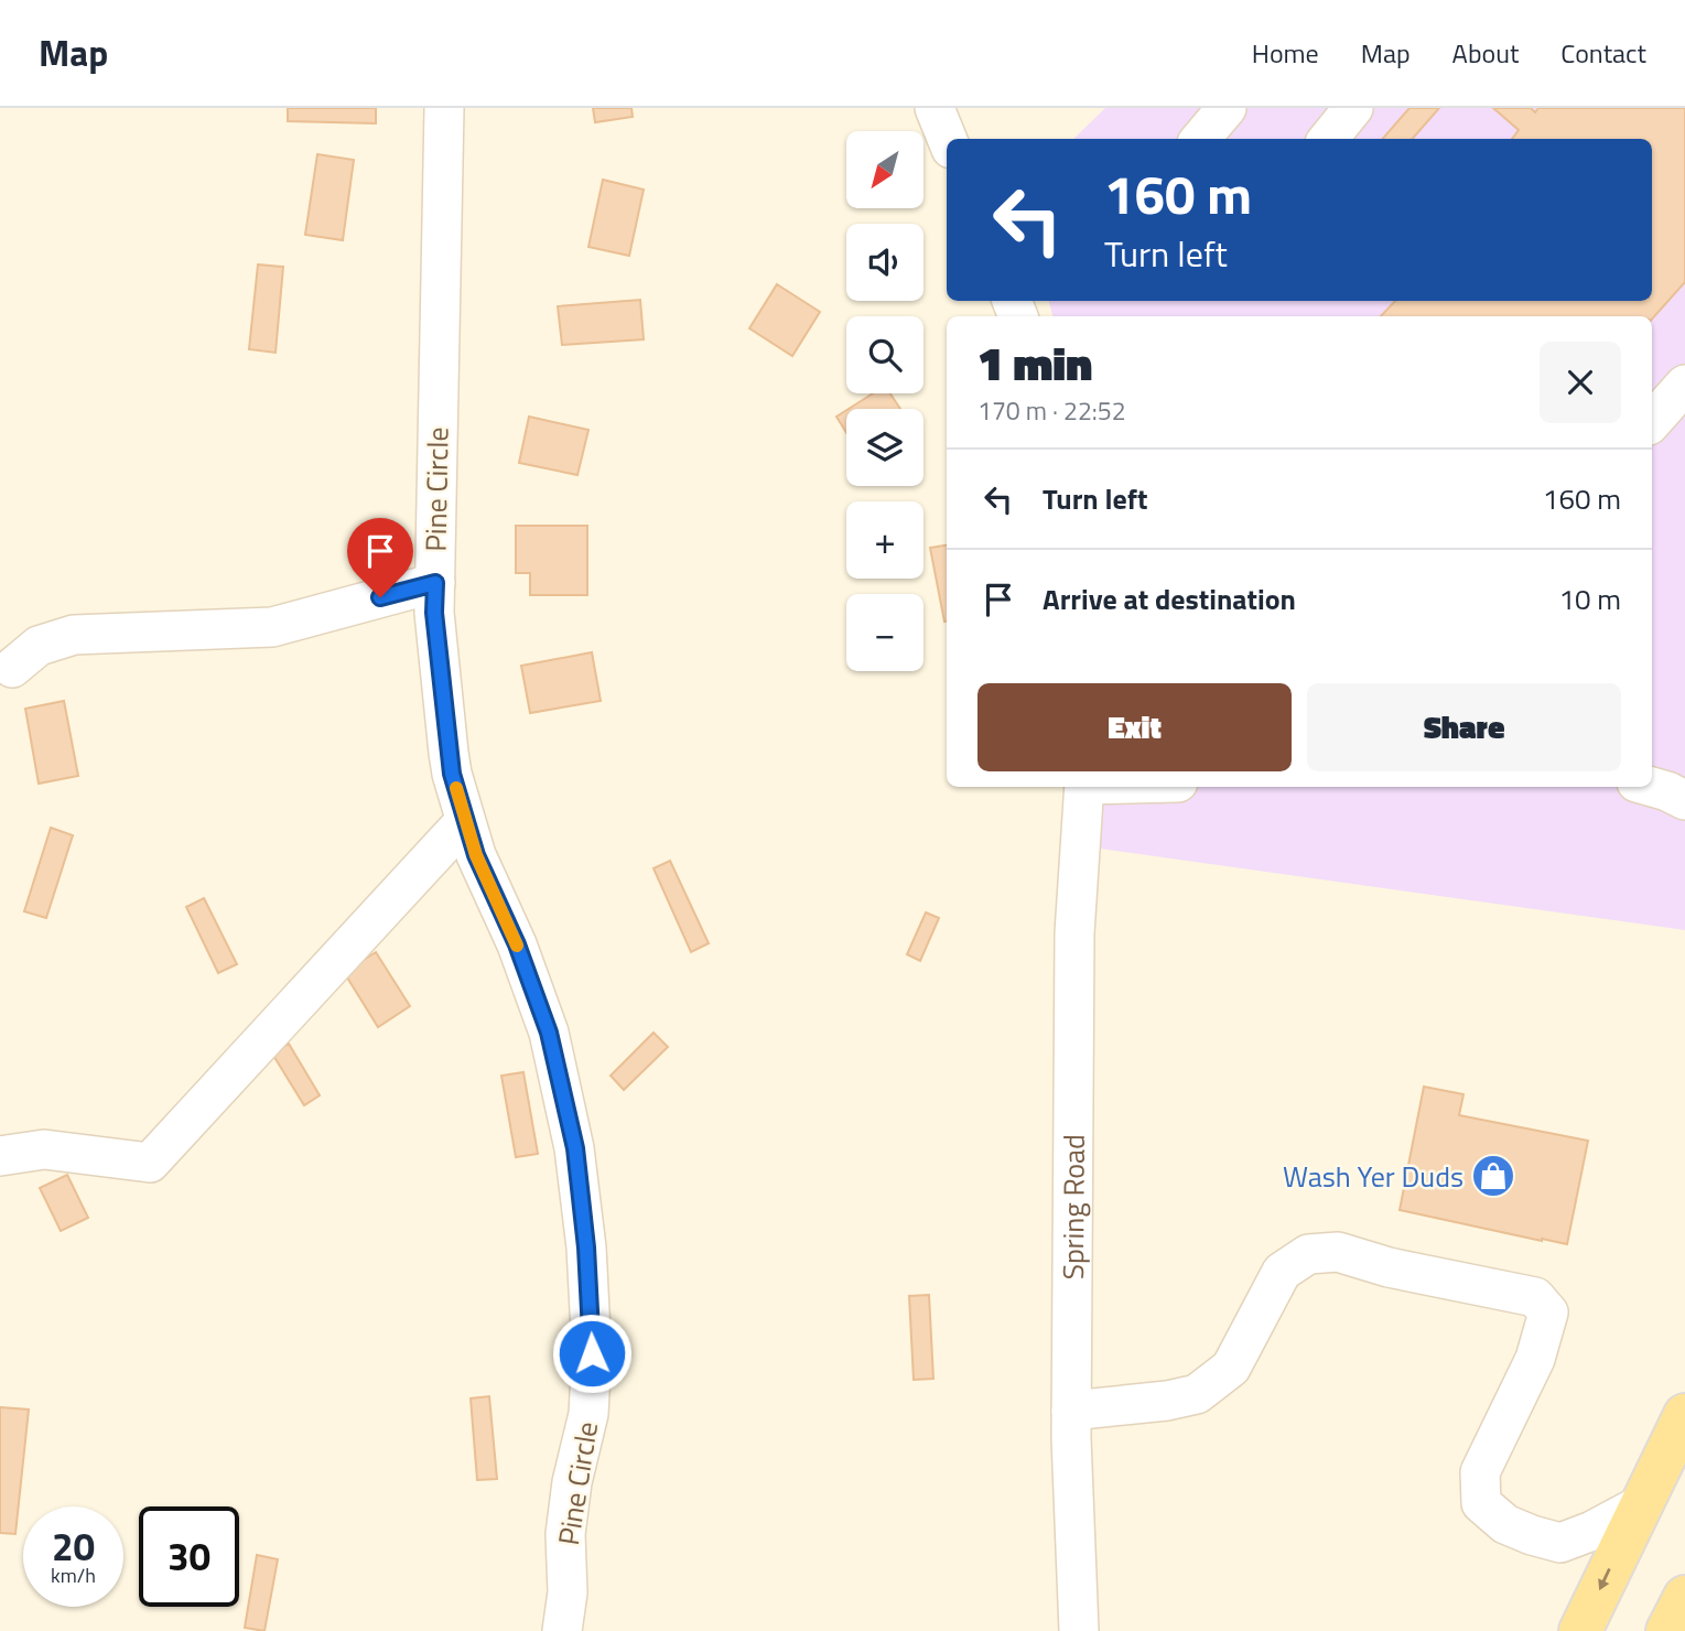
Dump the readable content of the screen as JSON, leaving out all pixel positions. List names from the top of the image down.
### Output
{
  "streets": {
    "street": ["Pine Circle", "Spring Road"]
  },
  "places": {
    "shop": ["Wash Yer Duds"]
  },
  "north": "bottom left",
  "page": {
    "header": "Map",
    "nav": [
      "Home",
      "Map",
      "About",
      "Contact"
    ],
    "map_buttons": ["+", "−"],
    "turn": ["160 m", "Turn left"],
    "heading": ["1 min", "170 m · 22:52"],
    "list": [
      {
        "name": "Turn left",
        "value": "160 m"
      },
      {
        "name": "Arrive at destination",
        "value": "10 m"
      }
    ],
    "buttons": ["Exit", "Share"],
    "speed": "20 km/h",
    "limit": "30"
  }
}
